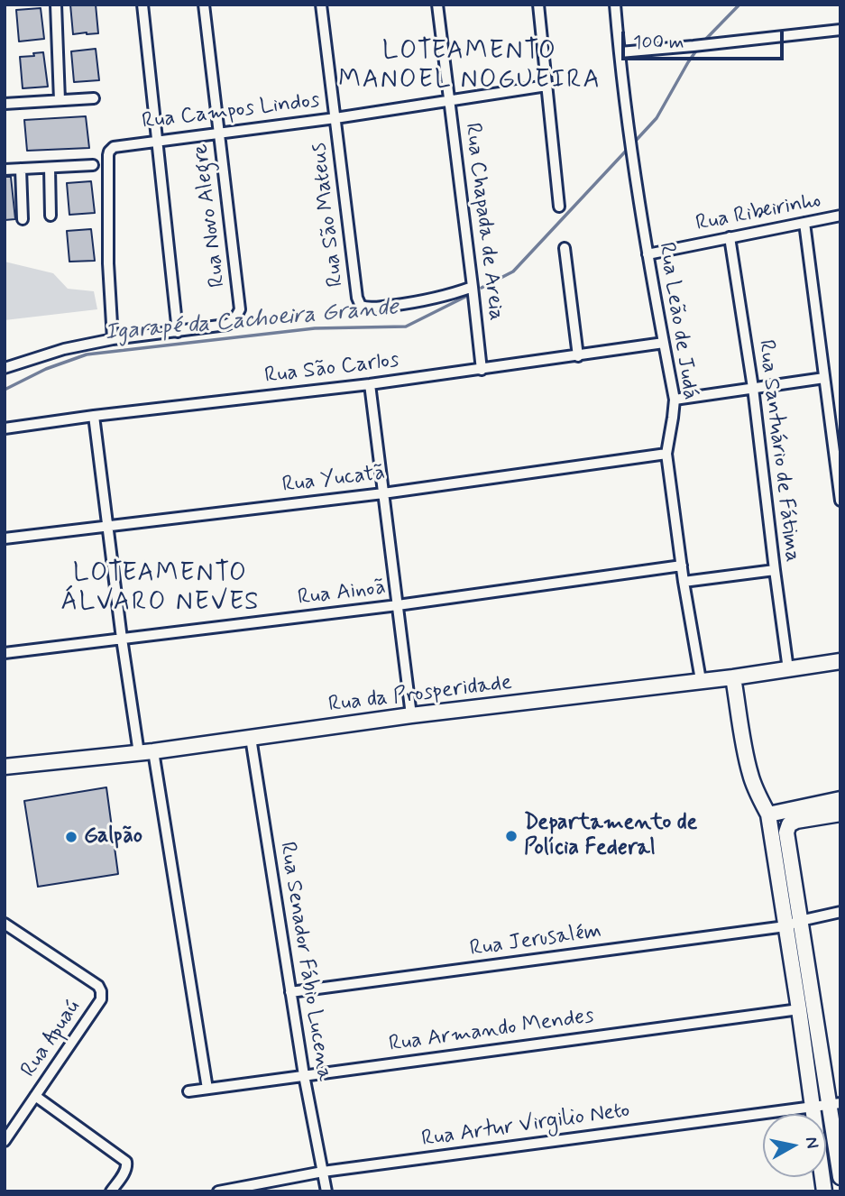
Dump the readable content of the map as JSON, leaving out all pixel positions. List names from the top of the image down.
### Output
{
  "streets": {
    "street": [
      "Rua Campos Lindos",
      "Rua Ribeirinho",
      "Rua São Mateus",
      "Rua Novo Alegre",
      "Rua Chapada de Areia",
      "Rua Leão de Judá",
      "Rua São Carlos",
      "Rua Santuário de Fátima",
      "Rua Yucatã",
      "Rua Ainoã",
      "Rua da Prosperidade",
      "Rua Jerusalém",
      "Rua Senador Fábio Lucena",
      "Rua Armando Mendes",
      "Rua Apuaú",
      "Rua Artur Virgilio Neto"
    ]
  },
  "crossings": [
    ["Rua Campos Lindos", "Rua São Mateus"],
    ["Rua Campos Lindos", "Rua Novo Alegre"],
    ["Rua Campos Lindos", "Rua Chapada de Areia"],
    ["Rua Ribeirinho", "Rua Leão de Judá"],
    ["Rua Ribeirinho", "Rua Santuário de Fátima"],
    ["Rua São Mateus", "Rua Chapada de Areia"],
    ["Rua Chapada de Areia", "Rua São Carlos"],
    ["Rua Leão de Judá", "Rua São Carlos"],
    ["Rua Leão de Judá", "Rua Yucatã"],
    ["Rua Leão de Judá", "Rua Ainoã"],
    ["Rua Leão de Judá", "Rua da Prosperidade"],
    ["Rua Santuário de Fátima", "Rua da Prosperidade"],
    ["Rua da Prosperidade", "Rua Senador Fábio Lucena"],
    ["Rua Jerusalém", "Rua Senador Fábio Lucena"],
    ["Rua Senador Fábio Lucena", "Rua Armando Mendes"],
    ["Rua Senador Fábio Lucena", "Rua Artur Virgilio Neto"]
  ],
  "districts": ["LOTEAMENTO MANOEL NOGUEIRA", "LOTEAMENTO ÁLVARO NEVES"],
  "water": ["Igarapé da Cachoeira Grande"],
  "places": ["Departamento de Polícia Federal", "Galpão"],
  "scale_bar": "100 m",
  "north": "right"
}
